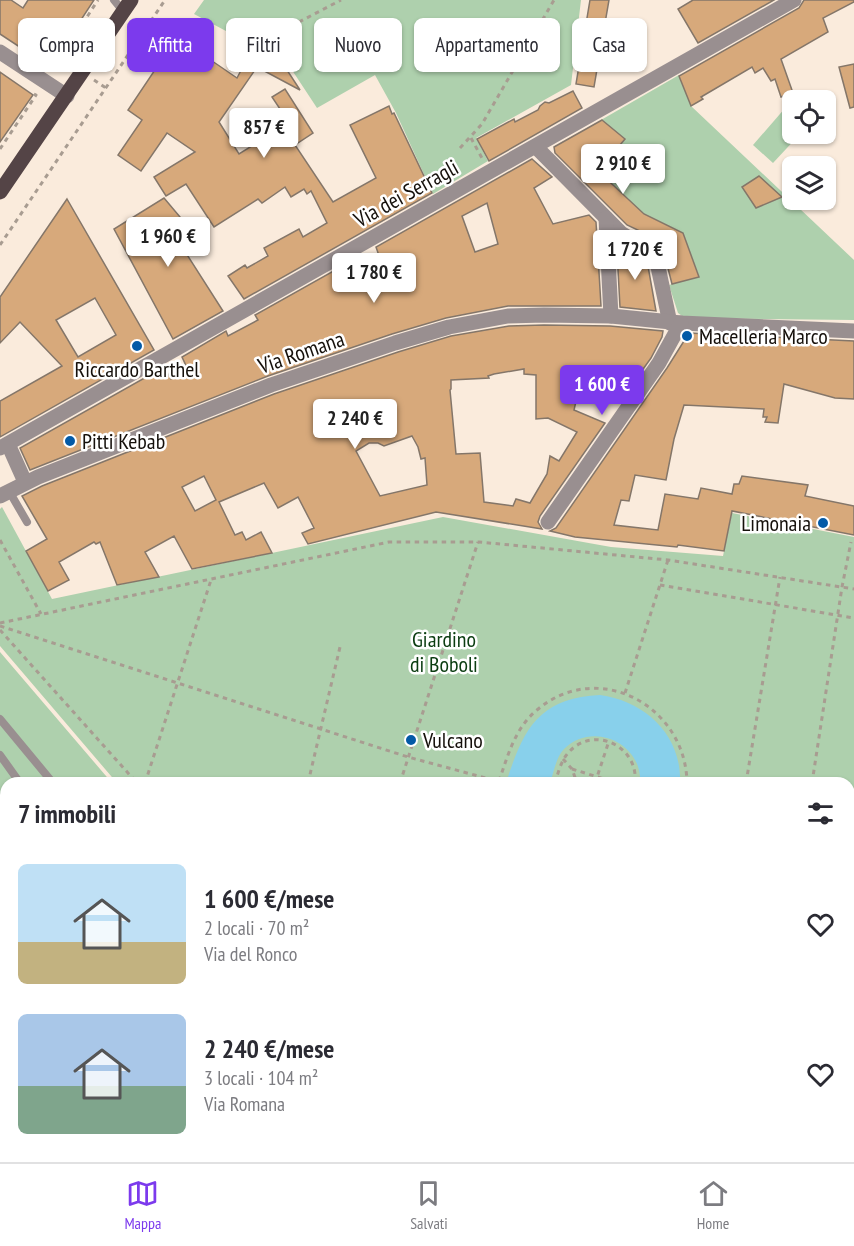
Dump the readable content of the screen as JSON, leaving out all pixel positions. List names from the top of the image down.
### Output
{
  "streets": {
    "street": ["Via dei Serragli", "Via Romana"]
  },
  "parks": ["Giardino di Boboli"],
  "places": [
    "Macelleria Marco",
    "Riccardo Barthel",
    "Pitti Kebab",
    "Limonaia",
    "Vulcano"
  ],
  "page": {
    "chip": [
      "Compra",
      "Affitta",
      "Filtri",
      "Nuovo",
      "Appartamento",
      "Casa"
    ],
    "price": [
      "857 €",
      "2 910 €",
      "1 960 €",
      "1 720 €",
      "1 780 €",
      "1 600 €",
      "2 240 €"
    ],
    "heading": "7 immobili",
    "list": [
      {
        "name": "1 600 €/mese",
        "note": "2 locali · 70 m² · Via del Ronco"
      },
      {
        "name": "2 240 €/mese",
        "note": "3 locali · 104 m² · Via Romana"
      }
    ],
    "tabs": ["Mappa", "Salvati", "Home"]
  }
}
